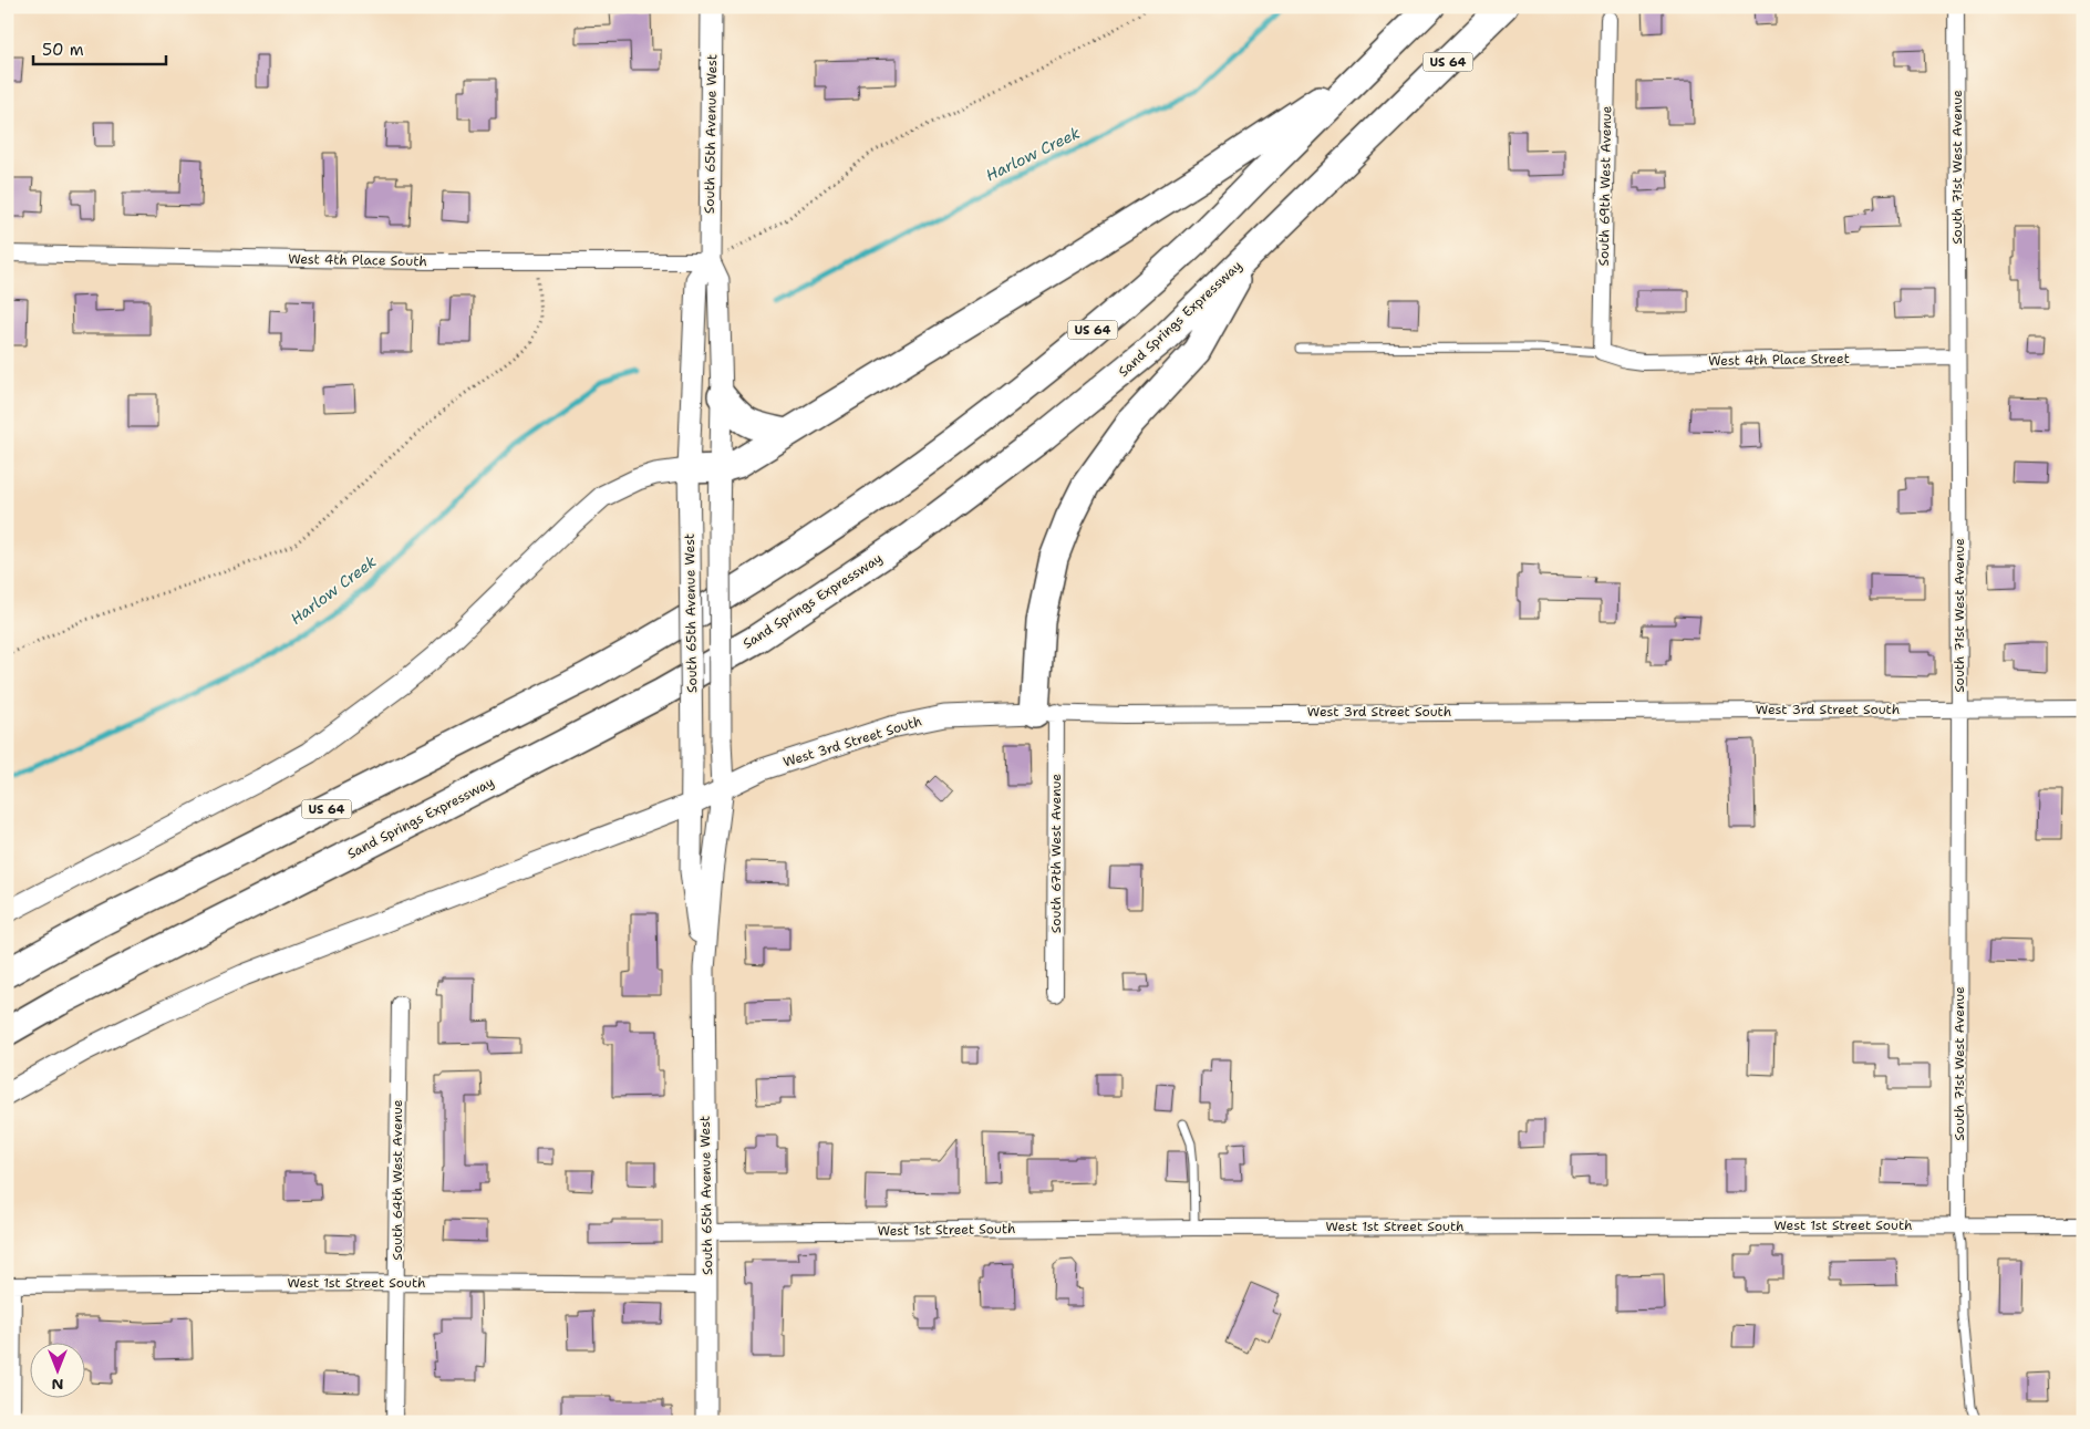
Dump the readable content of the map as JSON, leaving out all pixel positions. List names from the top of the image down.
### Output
{
  "streets": {
    "highway": ["US 64", "Sand Springs Expressway"],
    "street": [
      "South 65th Avenue West",
      "South 71st West Avenue",
      "South 69th West Avenue",
      "West 4th Place South",
      "West 4th Place Street",
      "West 3rd Street South",
      "South 67th West Avenue",
      "South 64th West Avenue",
      "West 1st Street South"
    ]
  },
  "crossings": [
    ["South 65th Avenue West", "West 4th Place South"],
    ["South 65th Avenue West", "West 3rd Street South"],
    ["South 65th Avenue West", "West 1st Street South"],
    ["South 71st West Avenue", "West 4th Place Street"],
    ["South 71st West Avenue", "West 3rd Street South"],
    ["South 71st West Avenue", "West 1st Street South"],
    ["South 69th West Avenue", "West 4th Place Street"],
    ["West 3rd Street South", "South 67th West Avenue"],
    ["South 64th West Avenue", "West 1st Street South"]
  ],
  "water": ["Harlow Creek"],
  "scale_bar": "50 m",
  "north": "bottom"
}
